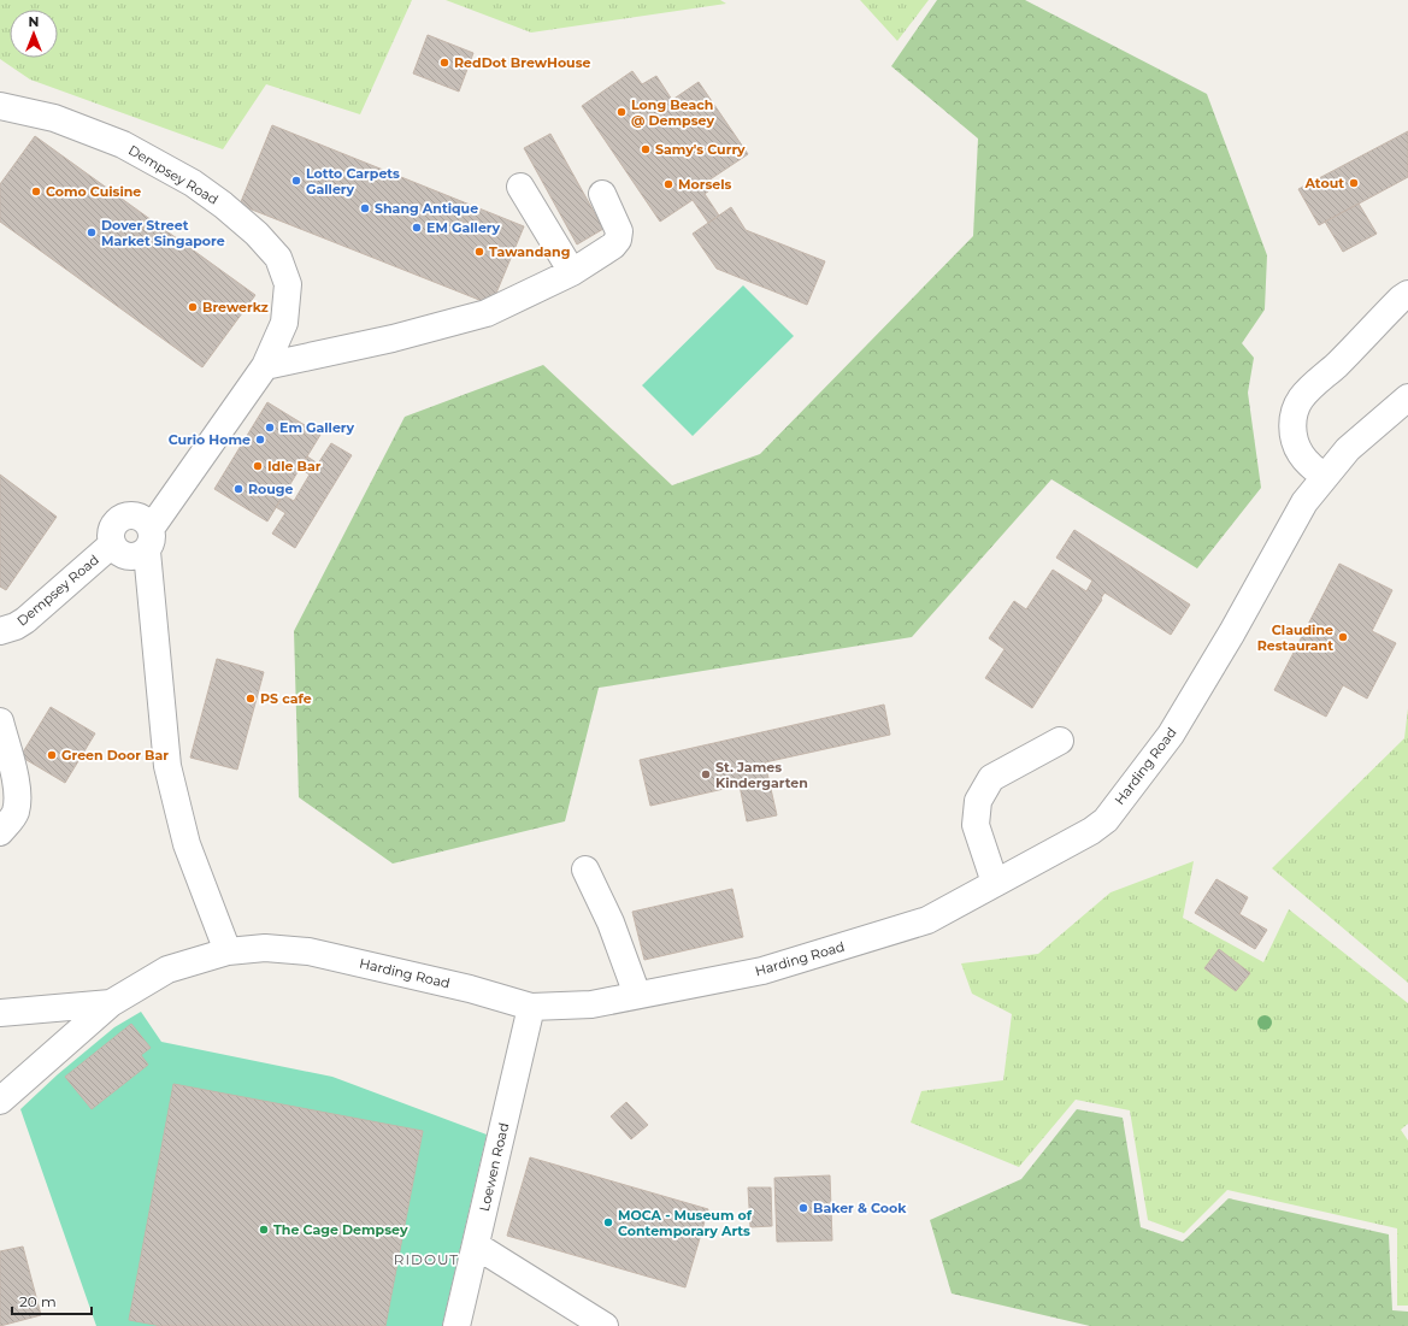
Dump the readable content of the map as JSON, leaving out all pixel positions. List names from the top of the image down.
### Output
{
  "streets": {
    "street": ["Dempsey Road", "Harding Road", "Loewen Road"]
  },
  "crossings": [
    ["Harding Road", "Loewen Road"]
  ],
  "districts": ["RIDOUT"],
  "places": [
    "RedDot BrewHouse",
    "Long Beach @ Dempsey",
    "Samy's Curry",
    "Lotto Carpets Gallery",
    "Atout",
    "Morsels",
    "Como Cuisine",
    "Shang Antique",
    "EM Gallery",
    "Dover Street Market Singapore",
    "Tawandang",
    "Brewerkz",
    "Em Gallery",
    "Curio Home",
    "Idle Bar",
    "Rouge",
    "Claudine Restaurant",
    "PS cafe",
    "Green Door Bar",
    "St. James Kindergarten",
    "Baker & Cook",
    "MOCA - Museum of Contemporary Arts",
    "The Cage Dempsey"
  ],
  "scale_bar": "20 m",
  "north": "top"
}
